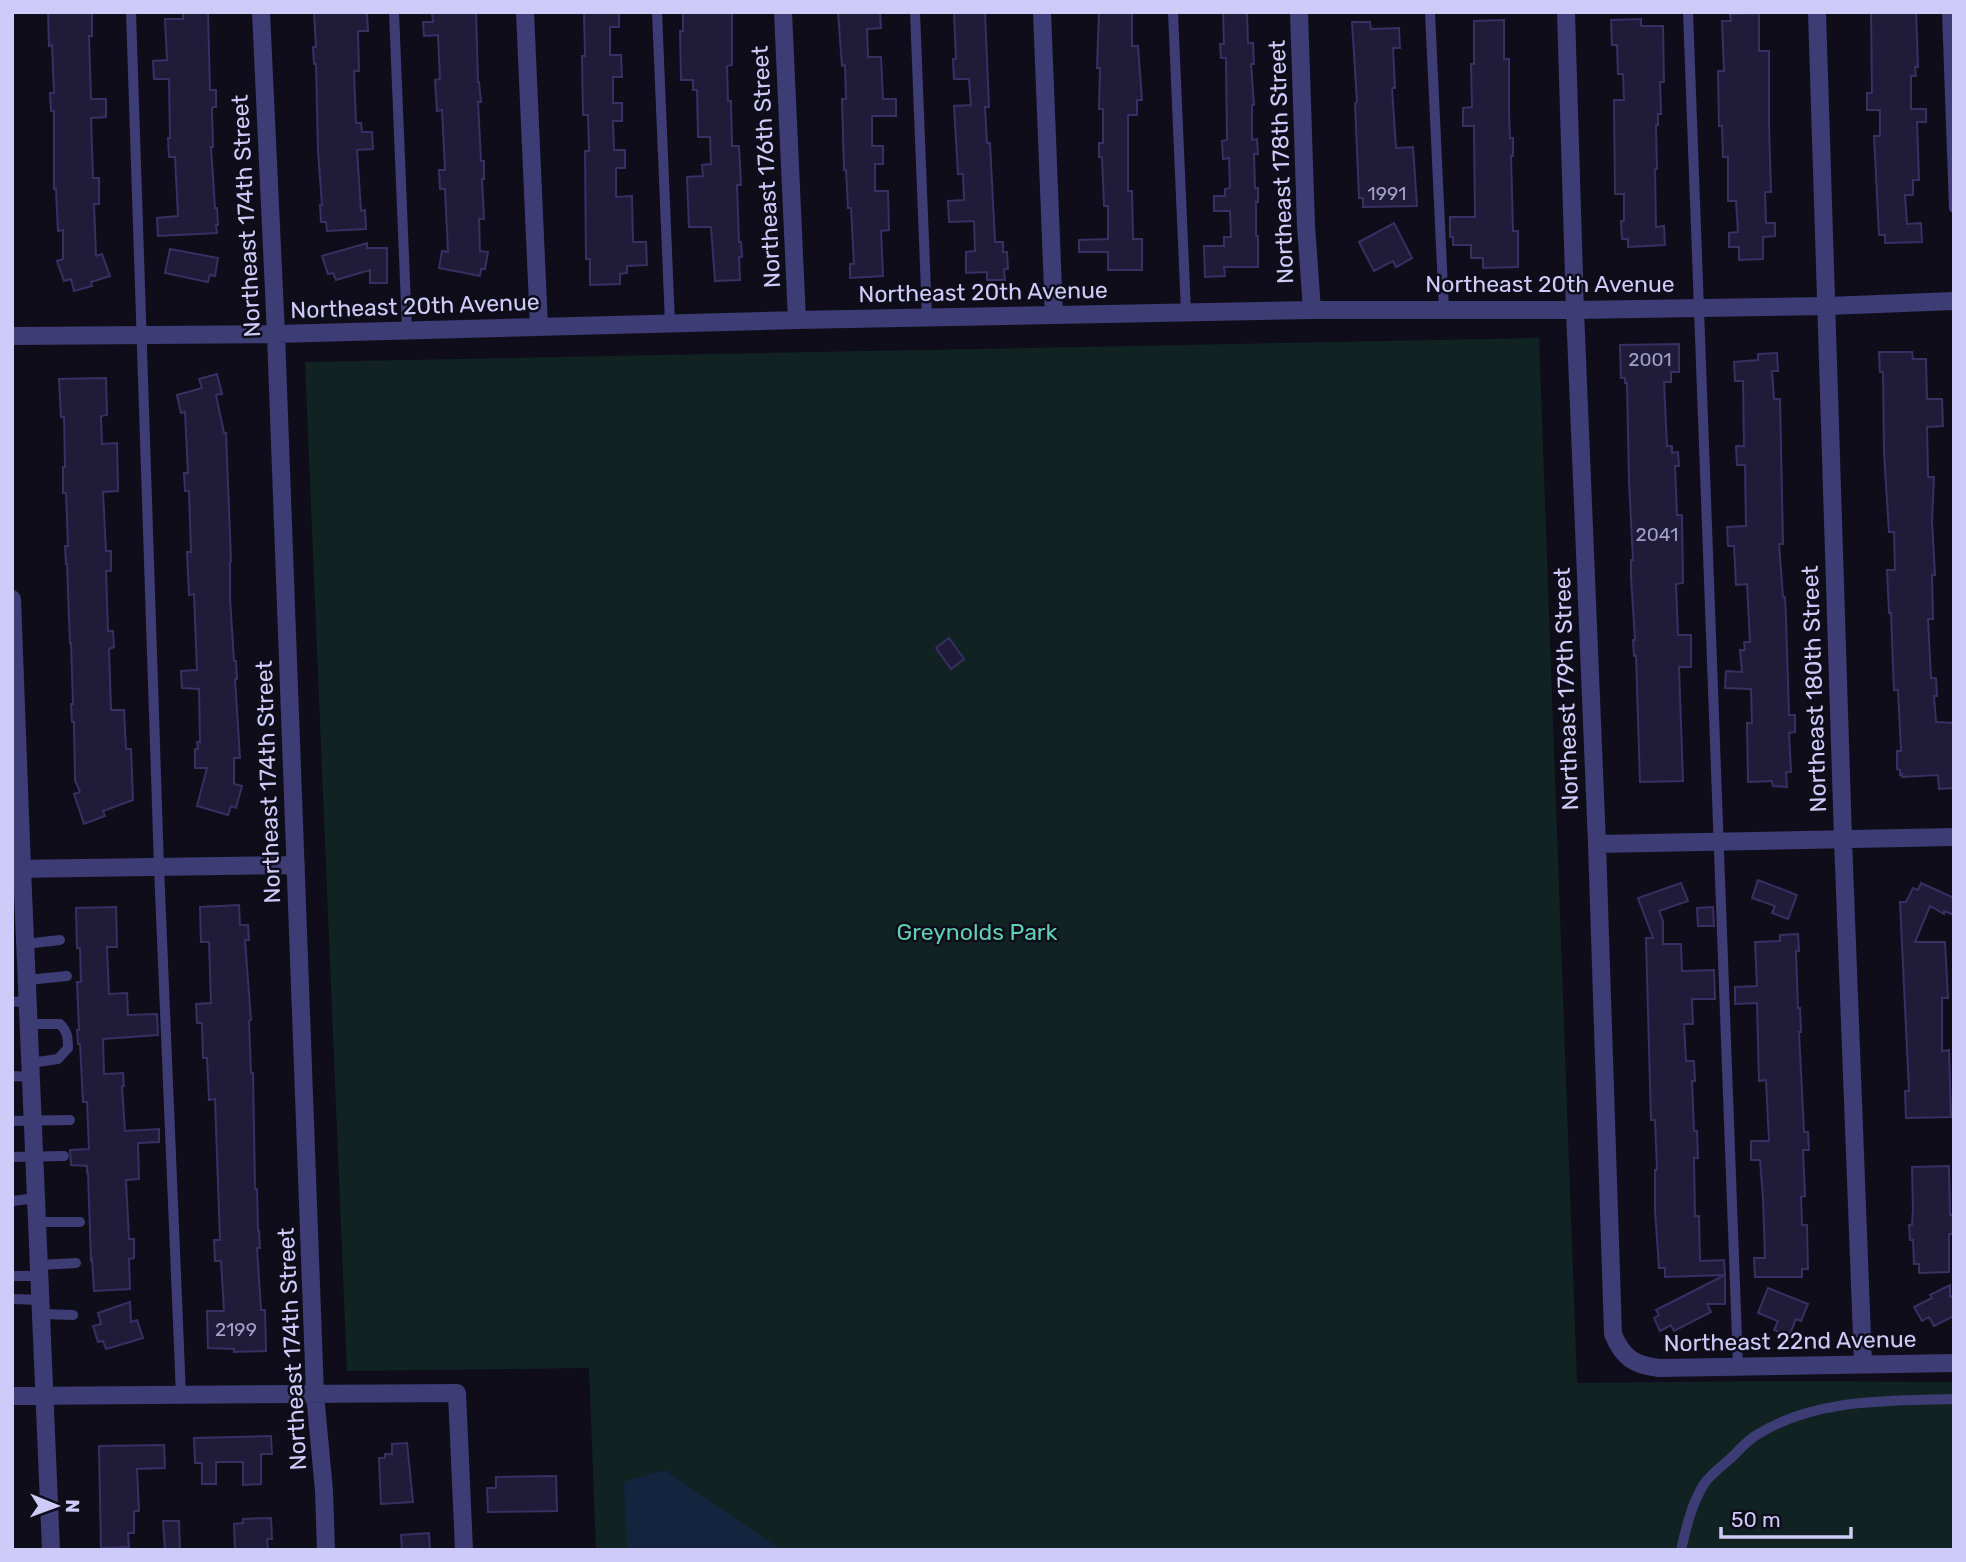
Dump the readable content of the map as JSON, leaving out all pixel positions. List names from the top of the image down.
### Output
{
  "streets": {
    "street": [
      "Northeast 178th Street",
      "Northeast 176th Street",
      "Northeast 174th Street",
      "Northeast 20th Avenue",
      "Northeast 179th Street",
      "Northeast 180th Street",
      "Northeast 22nd Avenue"
    ]
  },
  "crossings": [
    ["Northeast 178th Street", "Northeast 20th Avenue"],
    ["Northeast 176th Street", "Northeast 20th Avenue"],
    ["Northeast 174th Street", "Northeast 20th Avenue"],
    ["Northeast 20th Avenue", "Northeast 179th Street"],
    ["Northeast 20th Avenue", "Northeast 180th Street"],
    ["Northeast 179th Street", "Northeast 22nd Avenue"],
    ["Northeast 180th Street", "Northeast 22nd Avenue"]
  ],
  "parks": ["Greynolds Park"],
  "house_numbers": [
    "1991",
    "2001",
    "2041",
    "2199"
  ],
  "scale_bar": "50 m",
  "north": "right"
}
